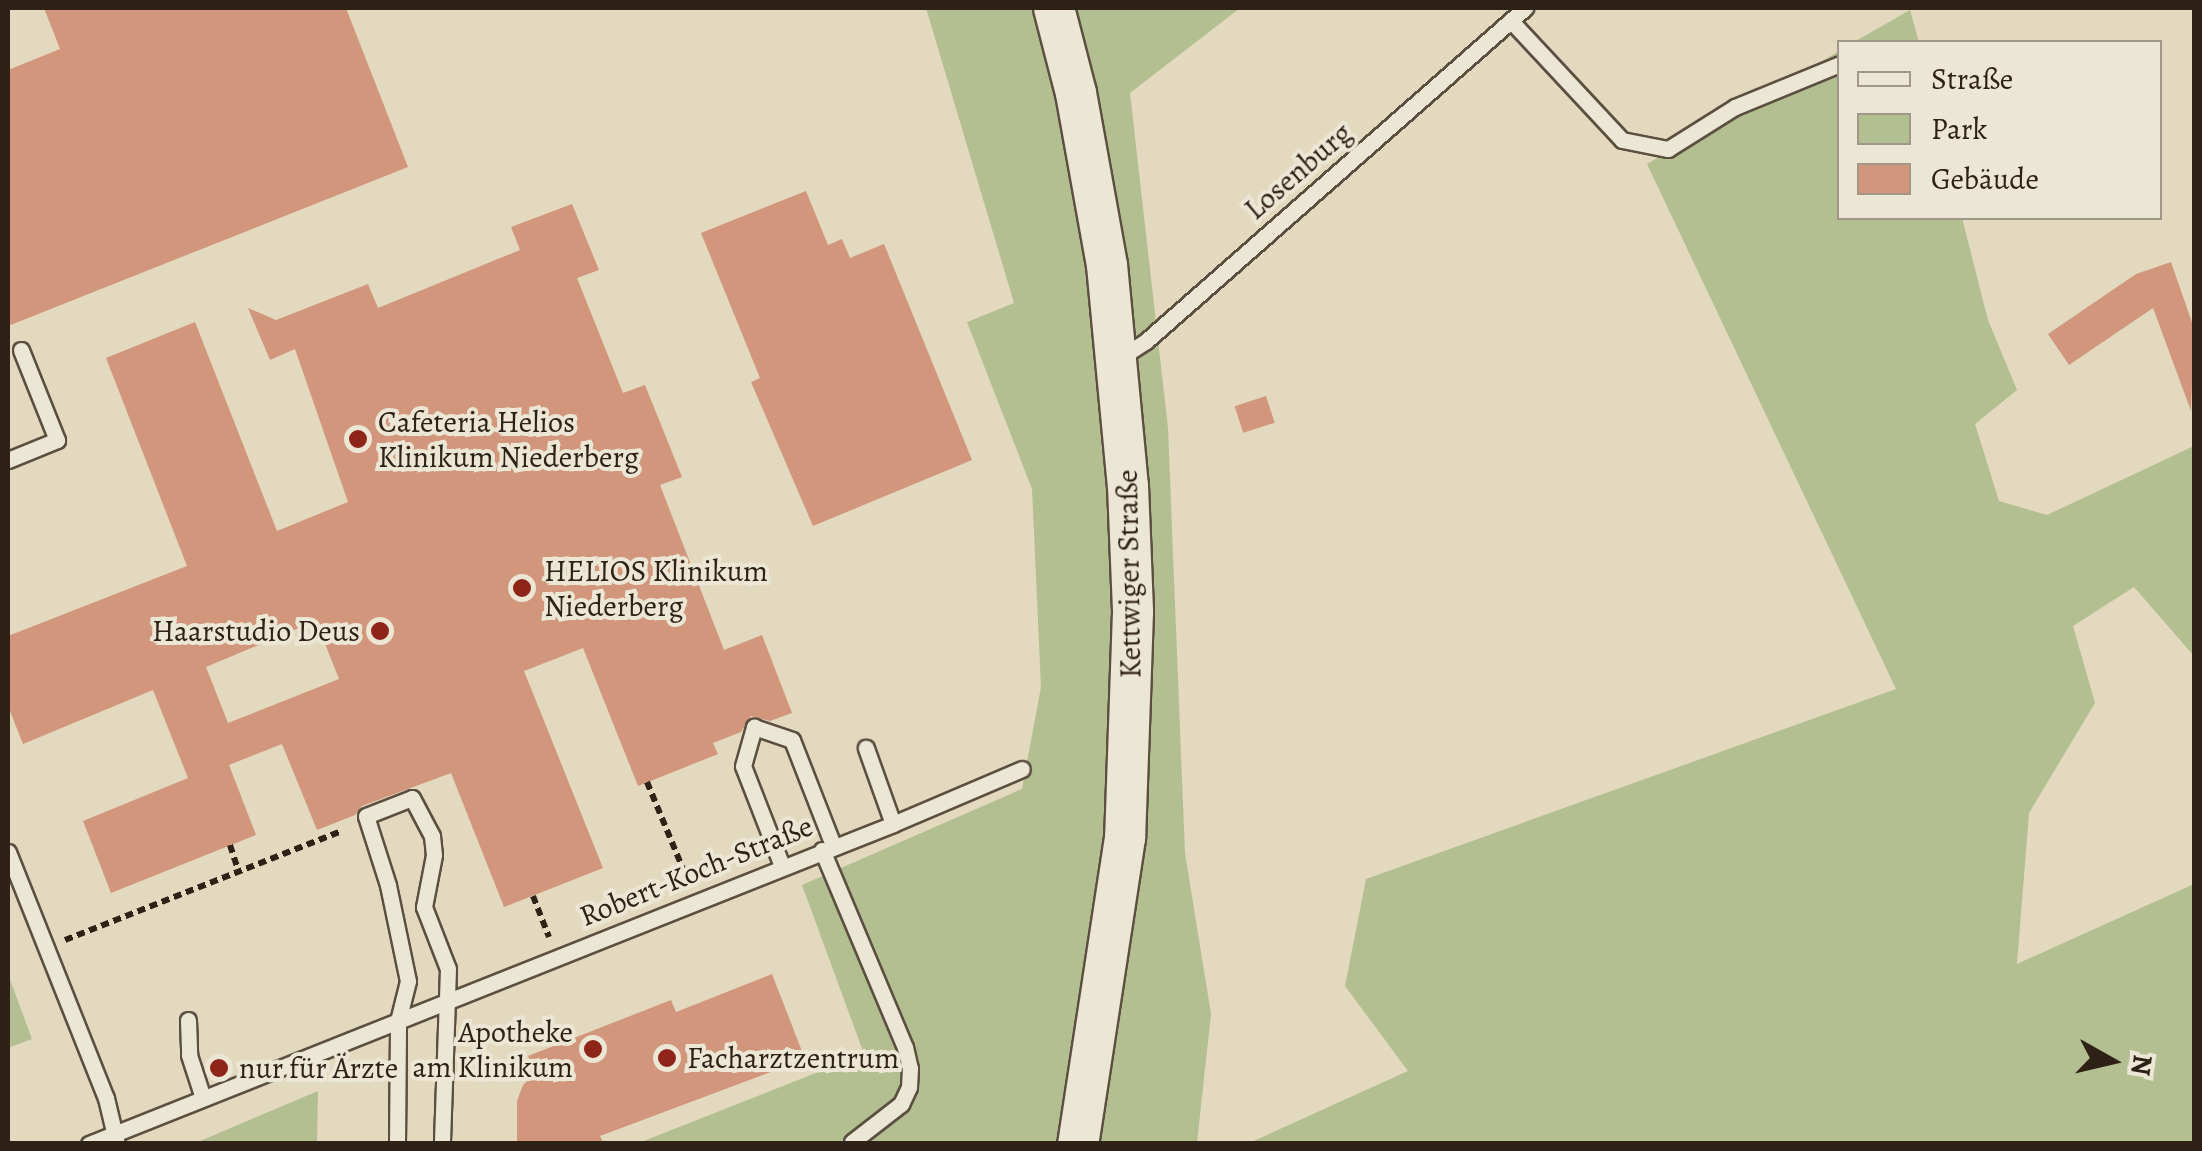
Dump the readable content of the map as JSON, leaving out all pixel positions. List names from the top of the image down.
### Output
{
  "streets": {
    "main road": ["Kettwiger Straße"],
    "lane": ["Losenburg", "Robert-Koch-Straße"]
  },
  "crossings": [
    ["Losenburg", "Kettwiger Straße"]
  ],
  "places": [
    "Cafeteria Helios Klinikum Niederberg",
    "HELIOS Klinikum Niederberg",
    "Haarstudio Deus",
    "Apotheke am Klinikum",
    "Facharztzentrum",
    "nur für Ärzte"
  ],
  "legend": ["Straße", "Park", "Gebäude"],
  "north": "right"
}
